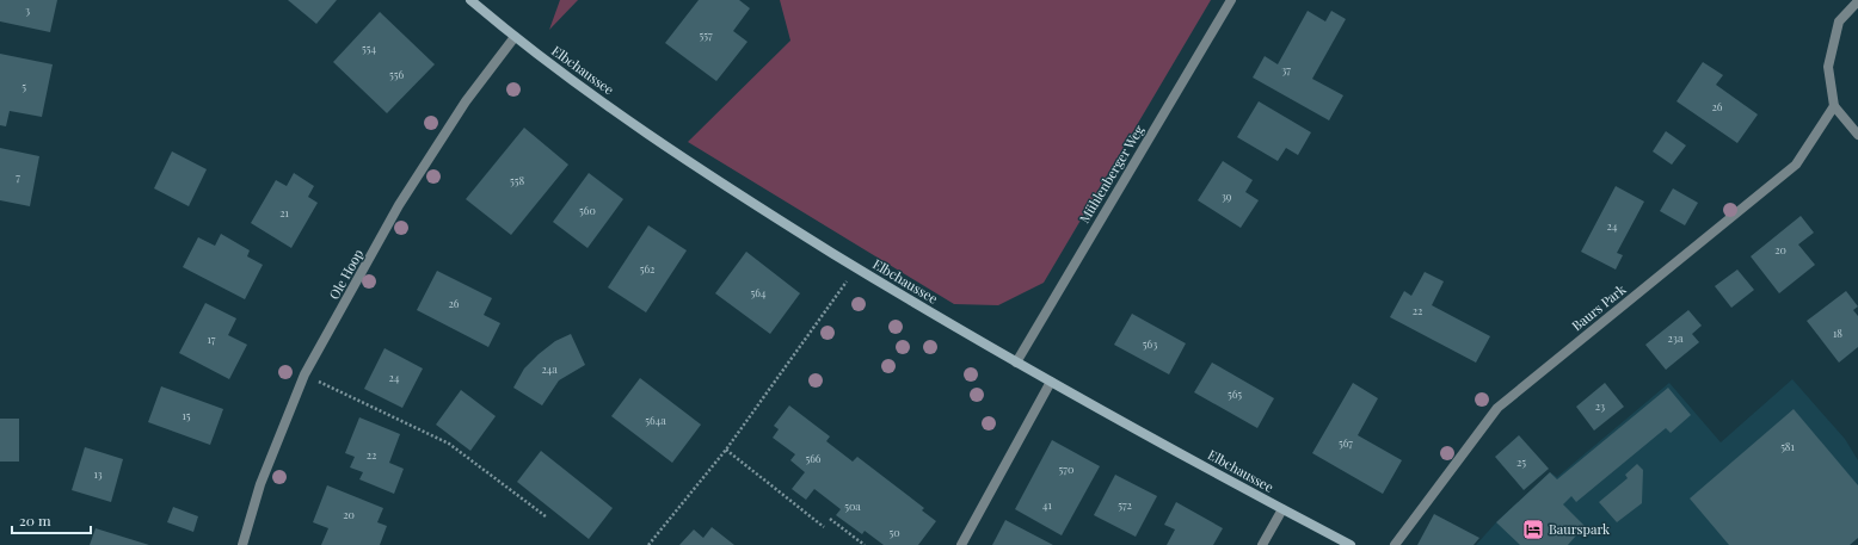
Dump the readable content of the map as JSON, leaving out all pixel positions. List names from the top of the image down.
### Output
{
  "streets": {
    "street": [
      "Elbchaussee",
      "Mühlenberger Weg",
      "Ole Hoop",
      "Baurs Park"
    ]
  },
  "crossings": [
    ["Elbchaussee", "Mühlenberger Weg"],
    ["Elbchaussee", "Ole Hoop"]
  ],
  "places": {
    "hotel": ["Baurspark"]
  },
  "house_numbers": [
    "3",
    "557",
    "554",
    "37",
    "556",
    "5",
    "26",
    "7",
    "558",
    "39",
    "560",
    "21",
    "24",
    "20",
    "562",
    "564",
    "26",
    "22",
    "18",
    "23a",
    "17",
    "563",
    "24a",
    "24",
    "565",
    "23",
    "15",
    "564a",
    "567",
    "581",
    "22",
    "566",
    "25",
    "570",
    "13",
    "41",
    "572",
    "50a",
    "20",
    "50"
  ],
  "scale_bar": "20 m"
}
